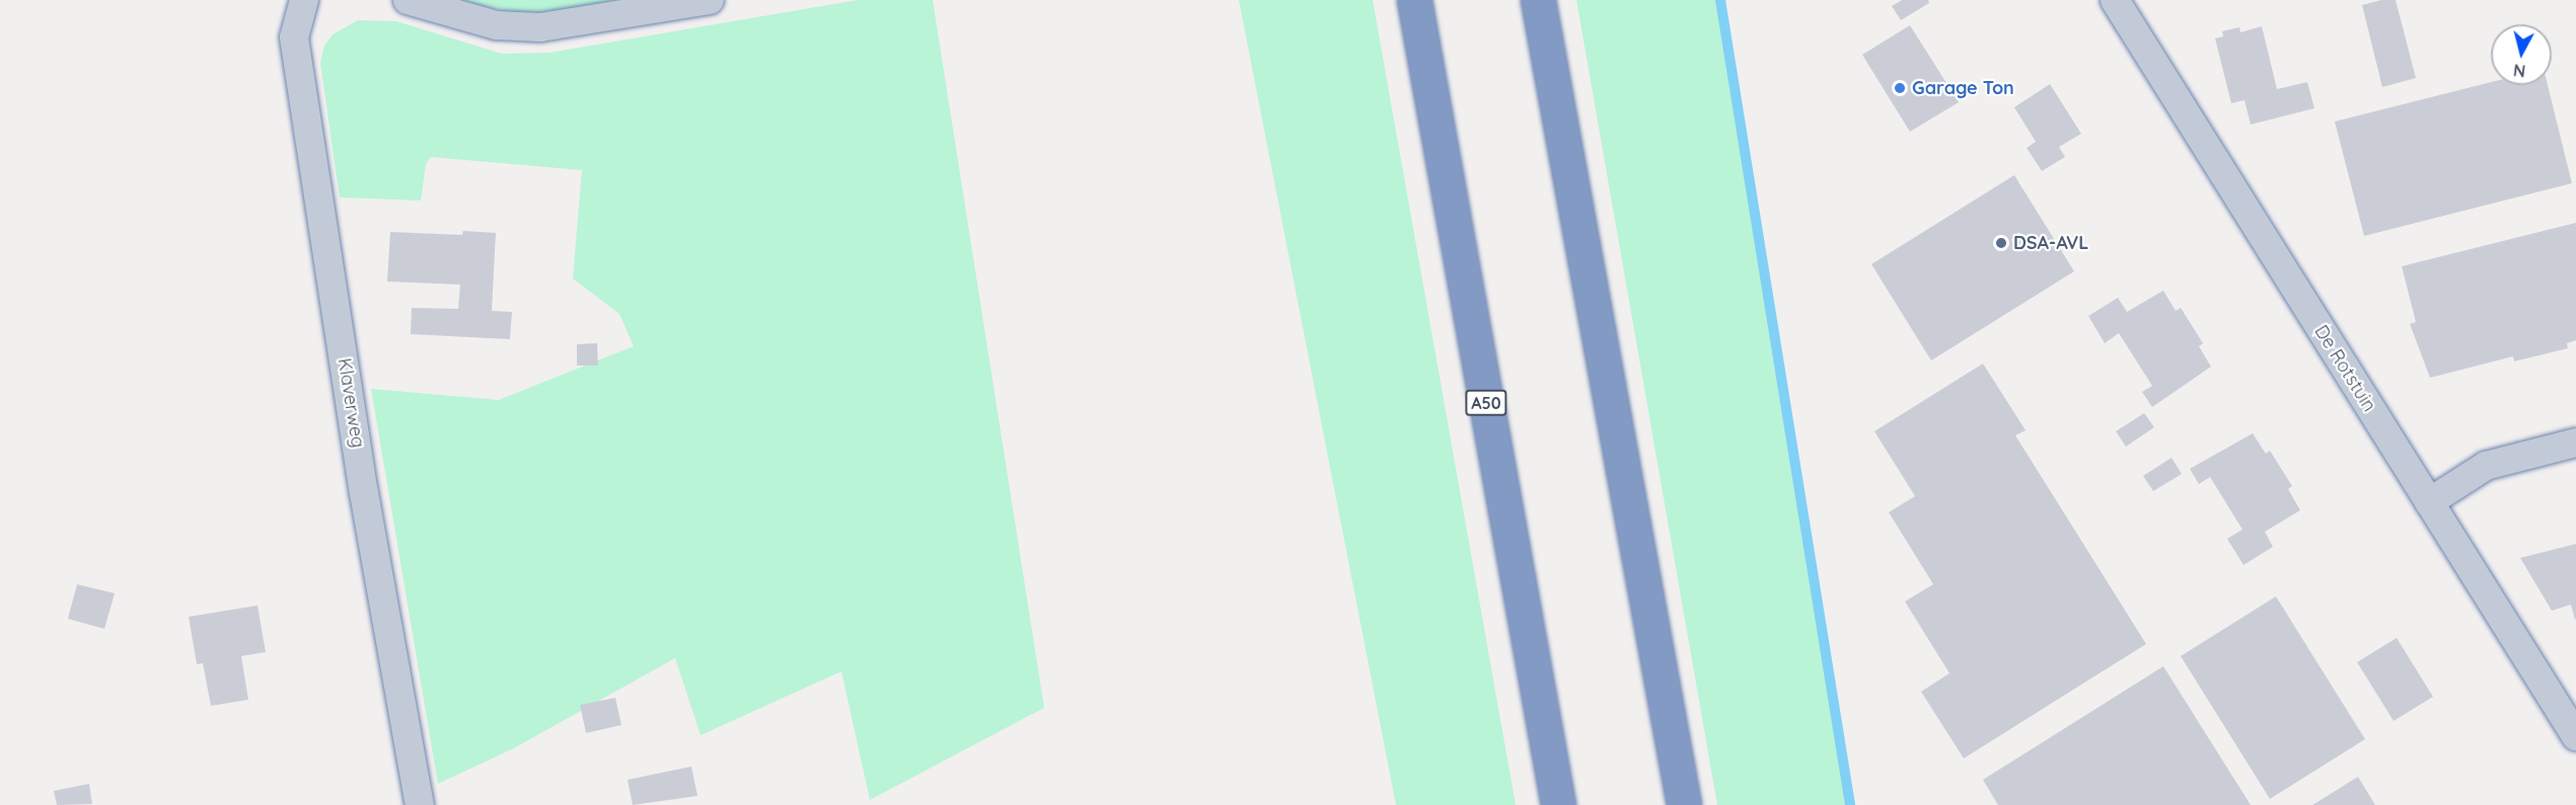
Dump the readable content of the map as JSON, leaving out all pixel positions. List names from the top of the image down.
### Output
{
  "streets": {
    "highway": ["A50"],
    "street": ["De Rotstuin", "Klaverweg"]
  },
  "places": ["Garage Ton", "DSA-AVL"],
  "north": "bottom"
}
